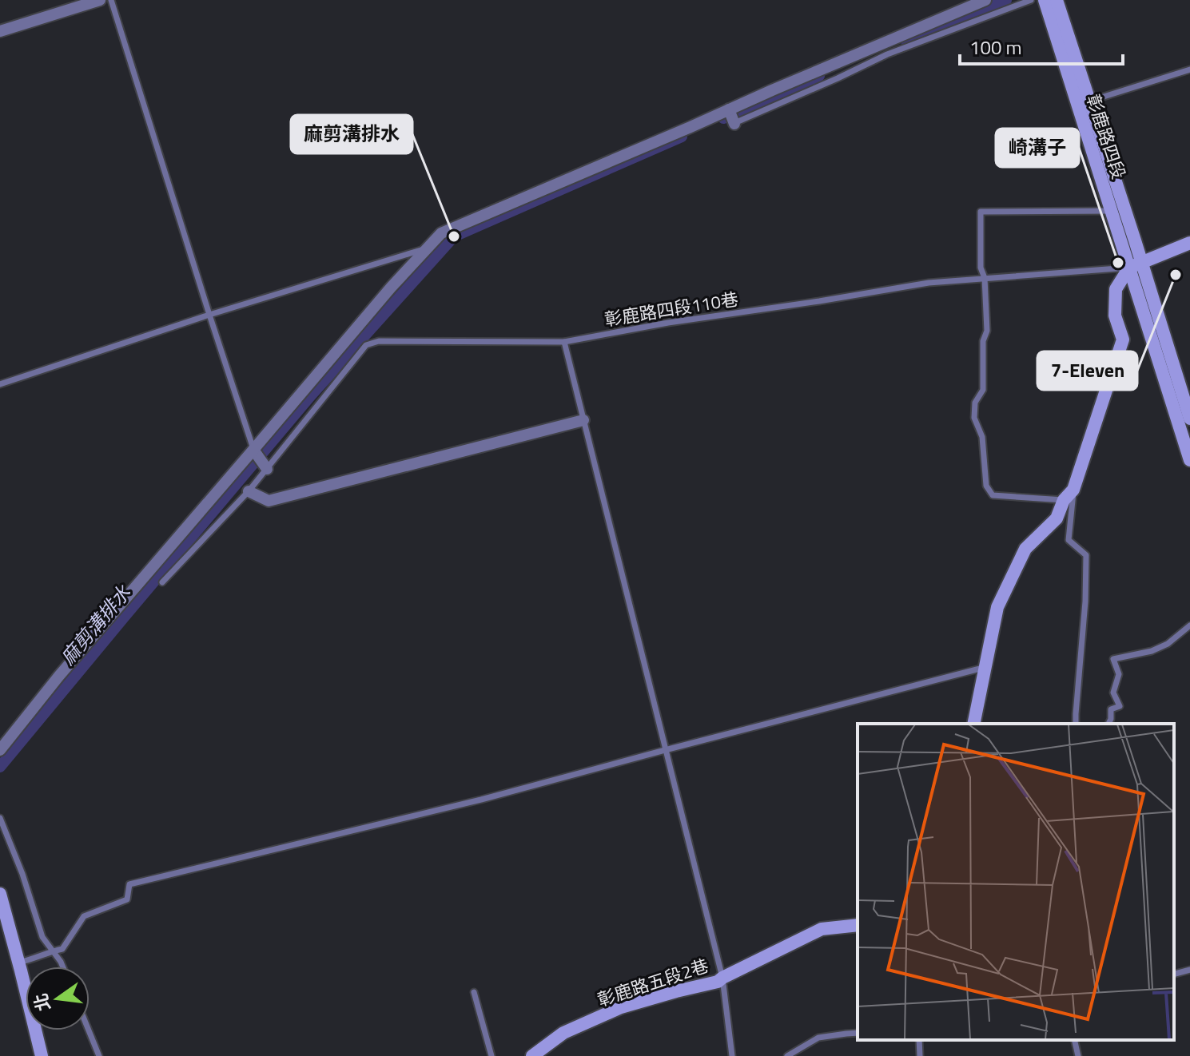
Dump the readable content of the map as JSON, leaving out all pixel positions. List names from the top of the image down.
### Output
{
  "streets": {
    "street": ["彰鹿路四段", "彰鹿路五段2巷"],
    "lane": ["彰鹿路四段110巷"]
  },
  "water": ["麻剪溝排水"],
  "places": ["麻剪溝排水", "崎溝子", "7-Eleven"],
  "scale_bar": "100 m",
  "north": "left"
}
